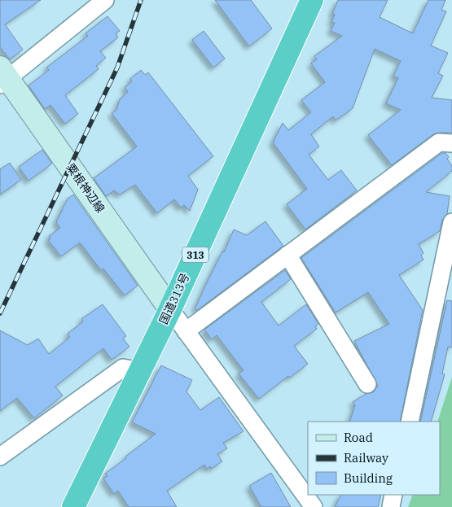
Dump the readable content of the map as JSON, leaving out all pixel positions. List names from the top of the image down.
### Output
{
  "streets": {
    "highway": ["313", "国道313号"],
    "main road": ["粟根神辺線"]
  },
  "crossings": [
    ["粟根神辺線", "国道313号"]
  ],
  "legend": ["Road", "Railway", "Building"]
}
